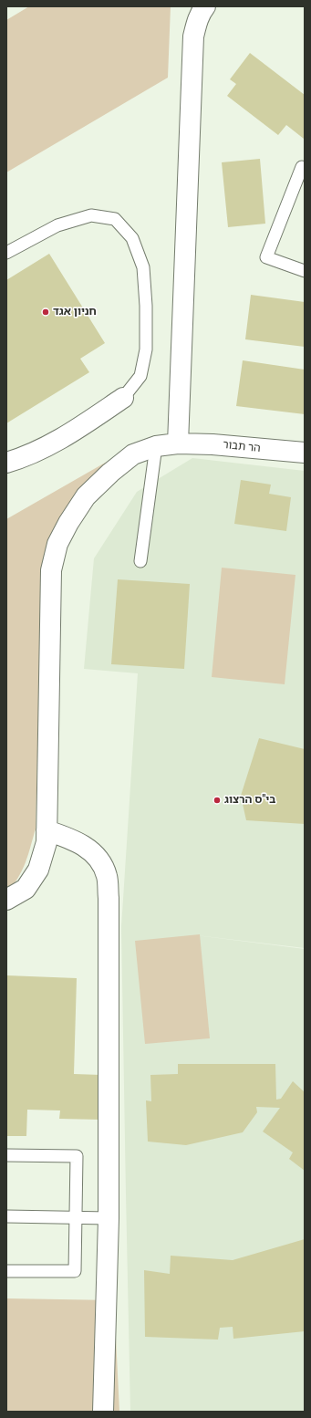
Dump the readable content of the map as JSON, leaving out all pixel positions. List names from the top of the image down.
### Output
{
  "streets": {
    "street": ["הר תבור"]
  },
  "places": ["חניון אגד", "בי\"ס הרצוג"]
}
